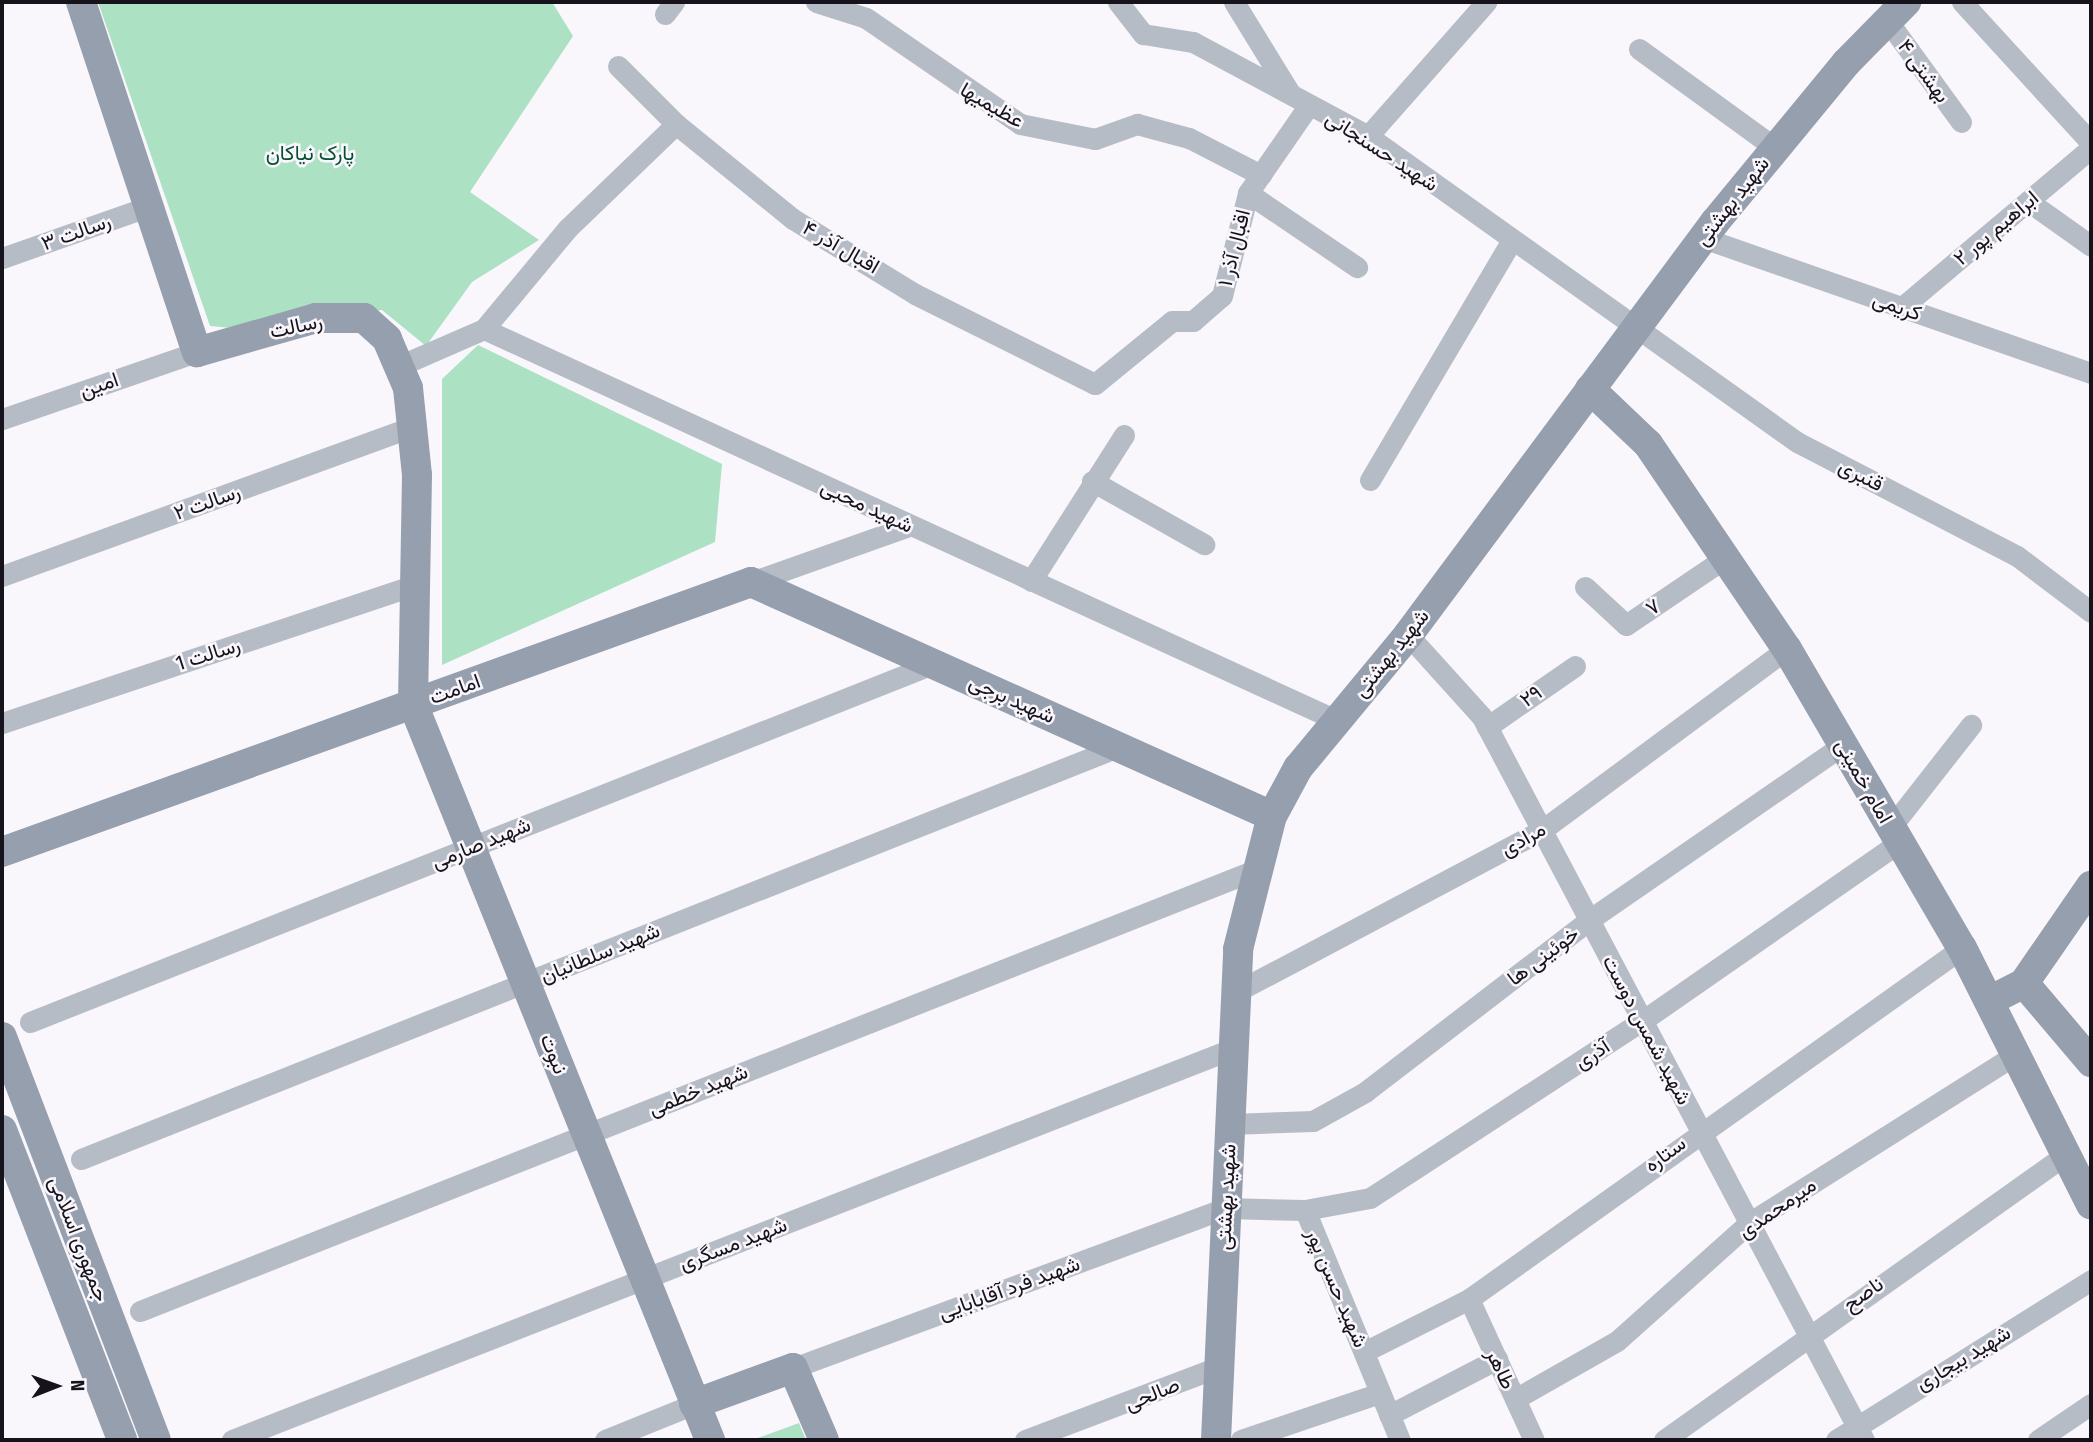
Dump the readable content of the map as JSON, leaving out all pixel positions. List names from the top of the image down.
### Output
{
  "streets": {
    "street": [
      "بهشتی ۴",
      "عظیمیها",
      "شهید حسنجانی",
      "شهید بهشتی",
      "ابراهیم پور ۲",
      "رسالت ۳",
      "اقبال آذر ۴",
      "اقبال آذر ۱",
      "کریمی",
      "رسالت",
      "امین",
      "قنبری",
      "رسالت ۲",
      "شهید محبی",
      "۷",
      "رسالت 1",
      "امامت",
      "۲۹",
      "شهید برجی",
      "امام خمینی",
      "مرادی",
      "شهید صارمی",
      "شهید سلطانیان",
      "خوئینی ها",
      "شهید شمس دوست",
      "نبوت",
      "آذری",
      "شهید خطمی",
      "ستاره",
      "میرمحمدی",
      "جمهوری اسلامی",
      "شهید مسگری",
      "شهید فرد آقابابایی",
      "شهید حسن پور",
      "ناصح",
      "شهید بیجاری",
      "طاهر",
      "صالحی"
    ]
  },
  "crossings": [
    ["بهشتی ۴", "شهید بهشتی"],
    ["عظیمیها", "اقبال آذر ۱"],
    ["شهید حسنجانی", "شهید بهشتی"],
    ["شهید حسنجانی", "اقبال آذر ۱"],
    ["شهید حسنجانی", "قنبری"],
    ["شهید بهشتی", "کریمی"],
    ["شهید بهشتی", "قنبری"],
    ["شهید بهشتی", "شهید محبی"],
    ["شهید بهشتی", "شهید برجی"],
    ["شهید بهشتی", "امام خمینی"],
    ["شهید بهشتی", "مرادی"],
    ["شهید بهشتی", "خوئینی ها"],
    ["شهید بهشتی", "شهید شمس دوست"],
    ["شهید بهشتی", "شهید خطمی"],
    ["شهید بهشتی", "شهید مسگری"],
    ["شهید بهشتی", "شهید فرد آقابابایی"],
    ["شهید بهشتی", "شهید حسن پور"],
    ["شهید بهشتی", "صالحی"],
    ["ابراهیم پور ۲", "کریمی"],
    ["اقبال آذر ۴", "اقبال آذر ۱"],
    ["رسالت", "امین"],
    ["رسالت", "رسالت ۲"],
    ["رسالت", "رسالت 1"],
    ["رسالت", "امامت"],
    ["رسالت", "نبوت"],
    ["شهید محبی", "امامت"],
    ["۷", "امام خمینی"],
    ["امامت", "شهید برجی"],
    ["امامت", "نبوت"],
    ["۲۹", "شهید شمس دوست"],
    ["شهید برجی", "شهید صارمی"],
    ["شهید برجی", "شهید سلطانیان"],
    ["امام خمینی", "مرادی"],
    ["امام خمینی", "خوئینی ها"],
    ["امام خمینی", "آذری"],
    ["امام خمینی", "ستاره"],
    ["امام خمینی", "میرمحمدی"],
    ["امام خمینی", "ناصح"],
    ["مرادی", "شهید شمس دوست"],
    ["شهید صارمی", "نبوت"],
    ["شهید سلطانیان", "نبوت"],
    ["خوئینی ها", "شهید شمس دوست"],
    ["شهید شمس دوست", "آذری"],
    ["شهید شمس دوست", "ستاره"],
    ["شهید شمس دوست", "میرمحمدی"],
    ["شهید شمس دوست", "ناصح"],
    ["شهید شمس دوست", "شهید بیجاری"],
    ["نبوت", "شهید خطمی"],
    ["نبوت", "شهید مسگری"],
    ["آذری", "شهید حسن پور"],
    ["ستاره", "شهید حسن پور"],
    ["ستاره", "طاهر"],
    ["میرمحمدی", "طاهر"],
    ["شهید فرد آقابابایی", "شهید حسن پور"]
  ],
  "parks": ["پارک نیاکان"],
  "north": "right"
}
